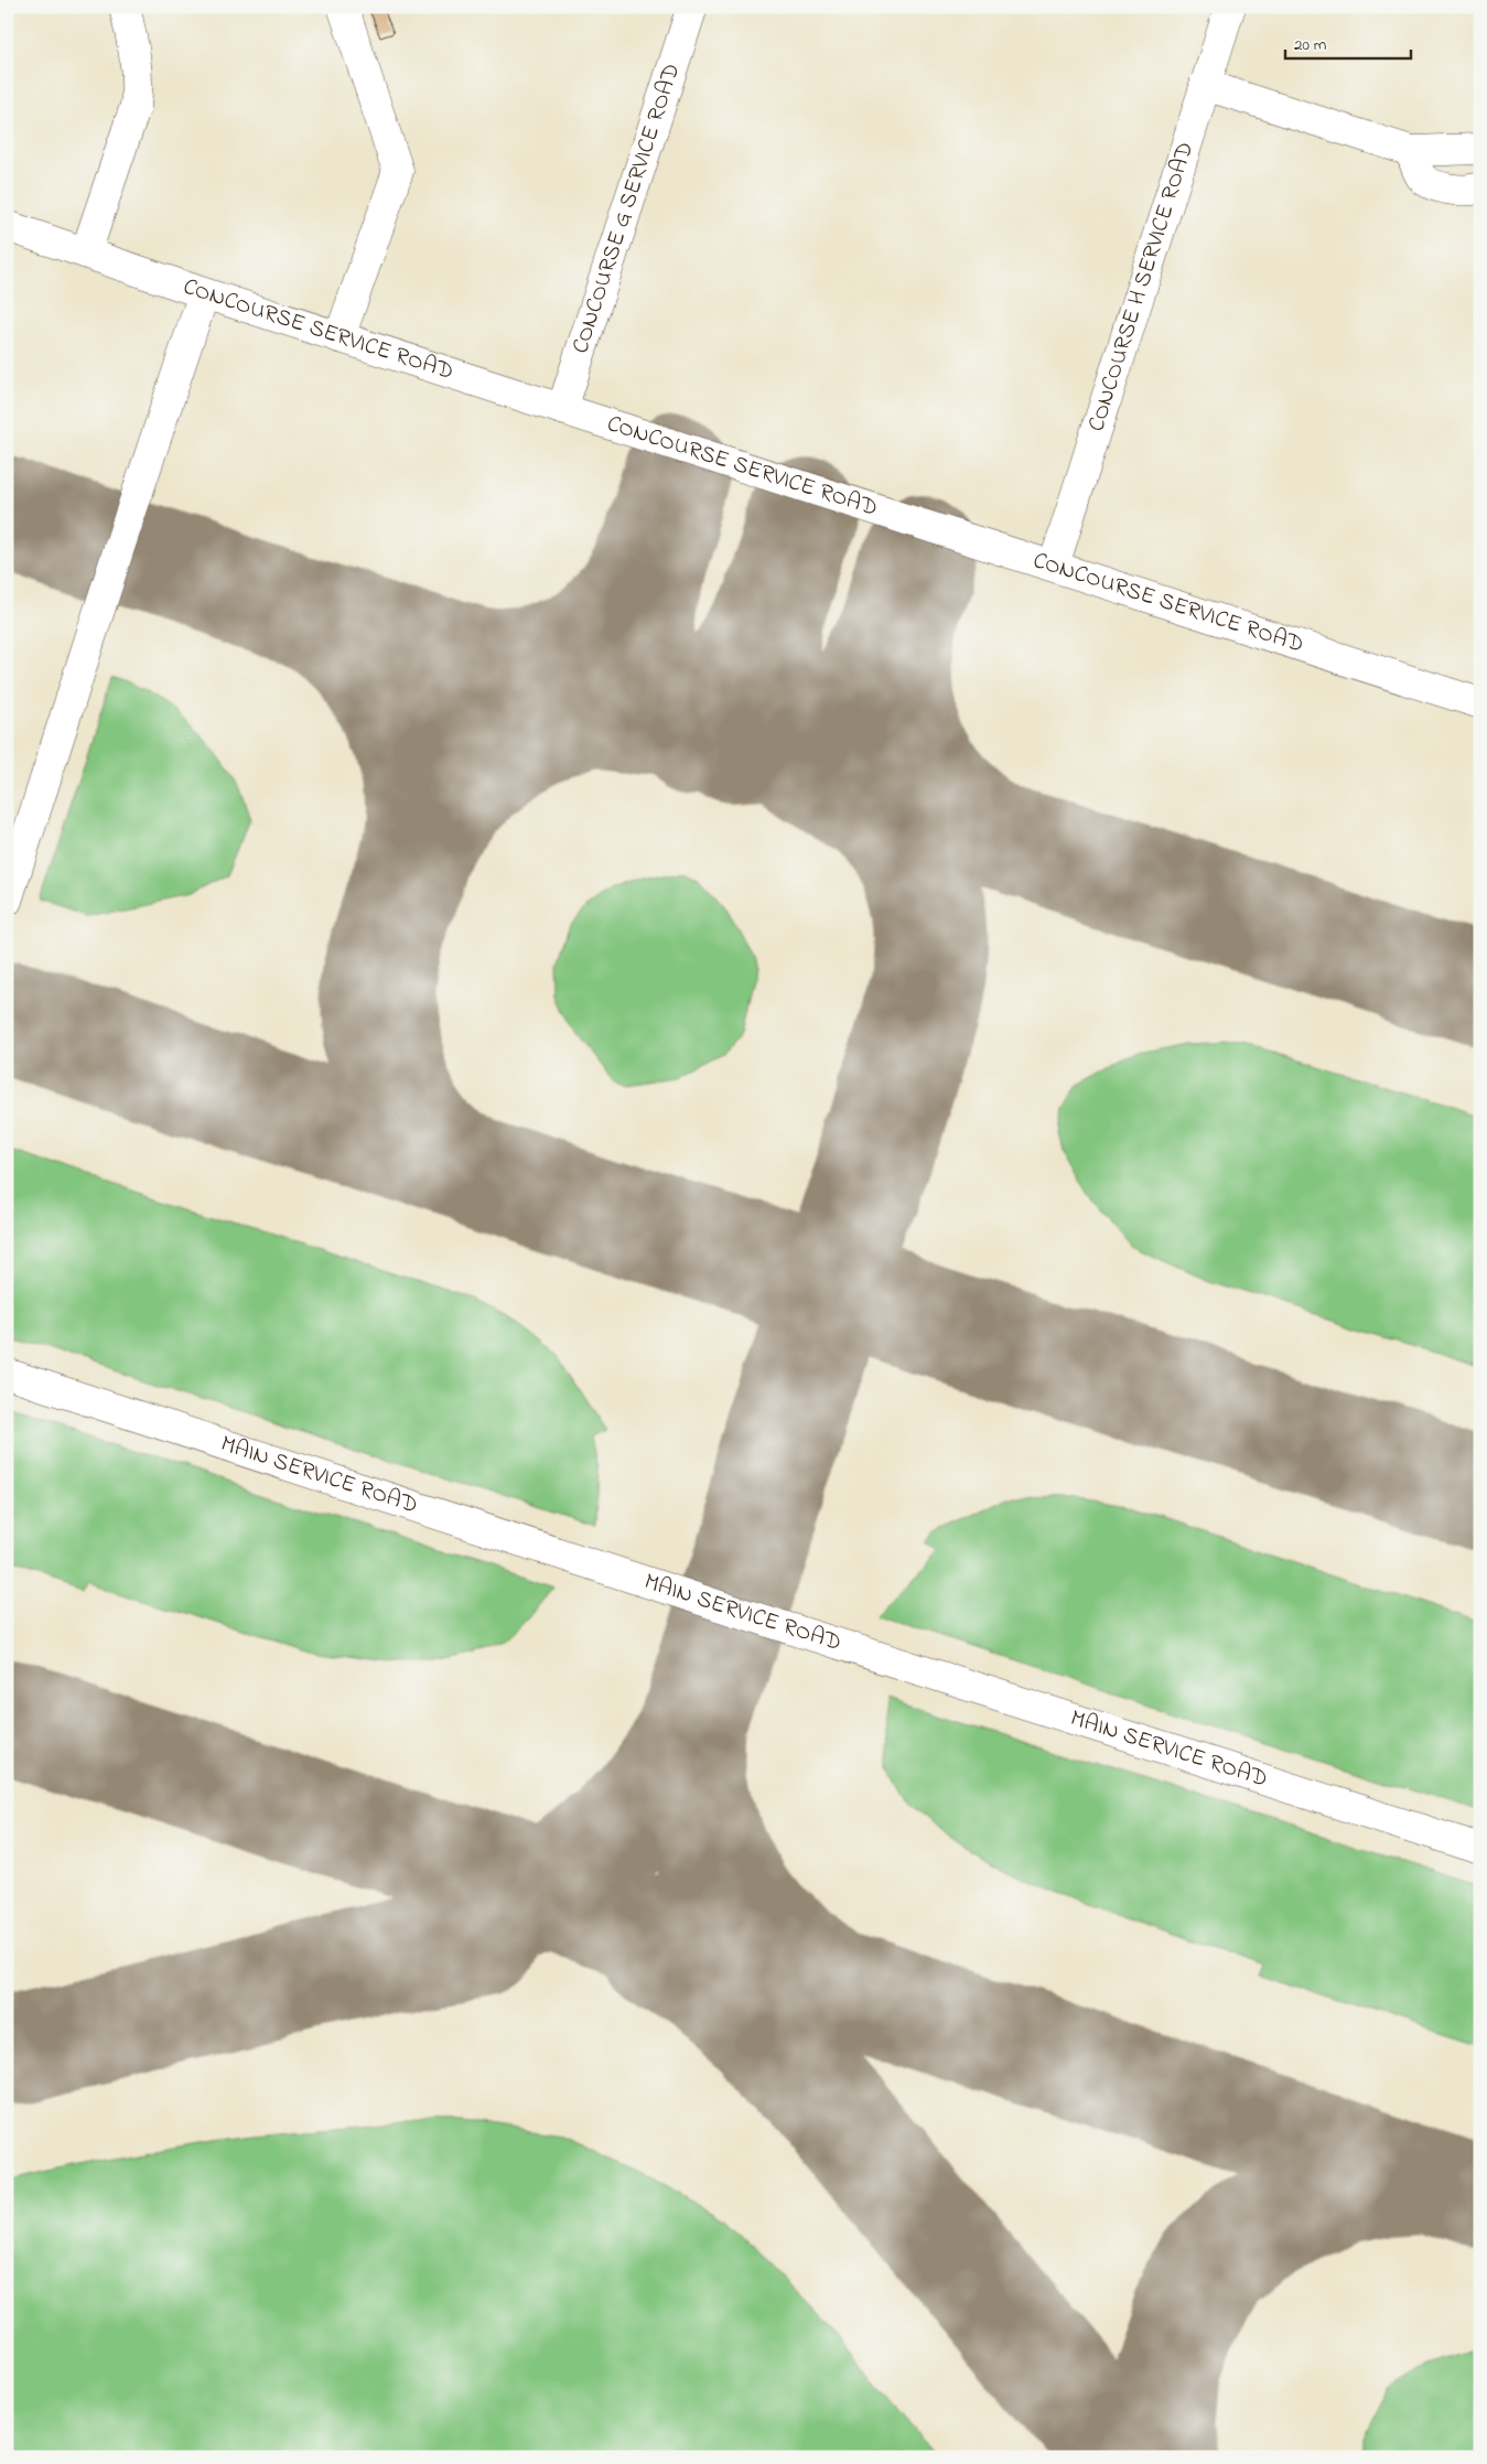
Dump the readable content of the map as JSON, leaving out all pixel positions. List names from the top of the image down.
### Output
{
  "streets": {
    "lane": [
      "CONCOURSE G SERVICE ROAD",
      "CONCOURSE H SERVICE ROAD",
      "CONCOURSE SERVICE ROAD",
      "MAIN SERVICE ROAD"
    ]
  },
  "crossings": [
    ["CONCOURSE G SERVICE ROAD", "CONCOURSE SERVICE ROAD"],
    ["CONCOURSE H SERVICE ROAD", "CONCOURSE SERVICE ROAD"]
  ],
  "scale_bar": "20 m"
}
